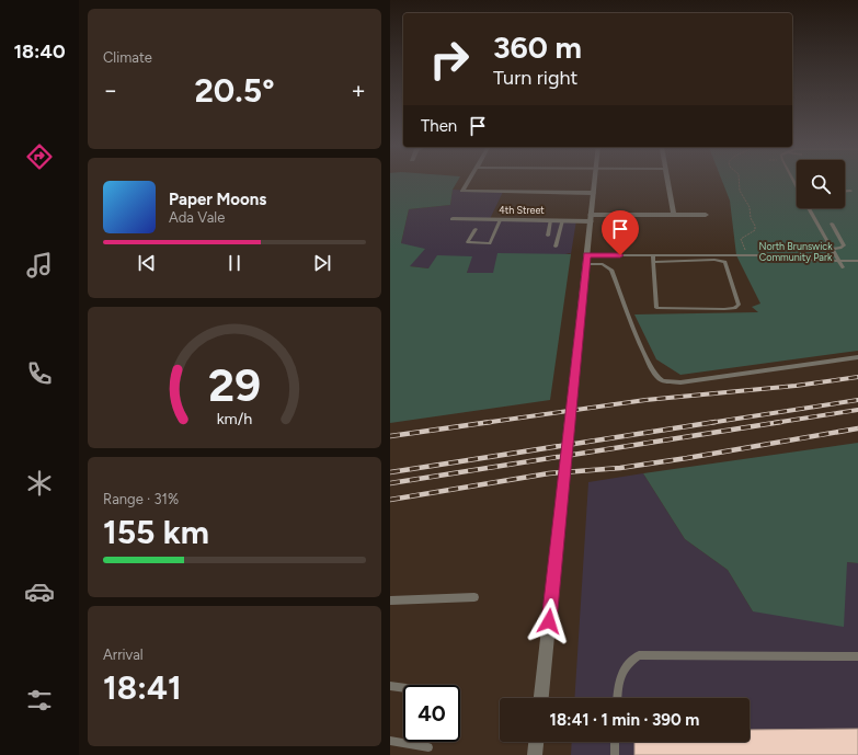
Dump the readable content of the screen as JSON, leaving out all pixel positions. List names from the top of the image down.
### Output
{
  "streets": {
    "street": ["4th Street"]
  },
  "parks": ["North Brunswick Community Park"],
  "page": {
    "tabs": "18:40",
    "tile": [
      "Climate",
      ["Range · 31%", "155 km"],
      ["Arrival", "18:41"]
    ],
    "turn": ["360 m", "Turn right"],
    "heat": ["−", "20.5°", "+"],
    "then": "Then",
    "song": ["Paper Moons", "Ada Vale"],
    "limit": "40",
    "trip": "18:41 · 1 min · 390 m",
    "gauge": ["29", "km/h"]
  }
}
